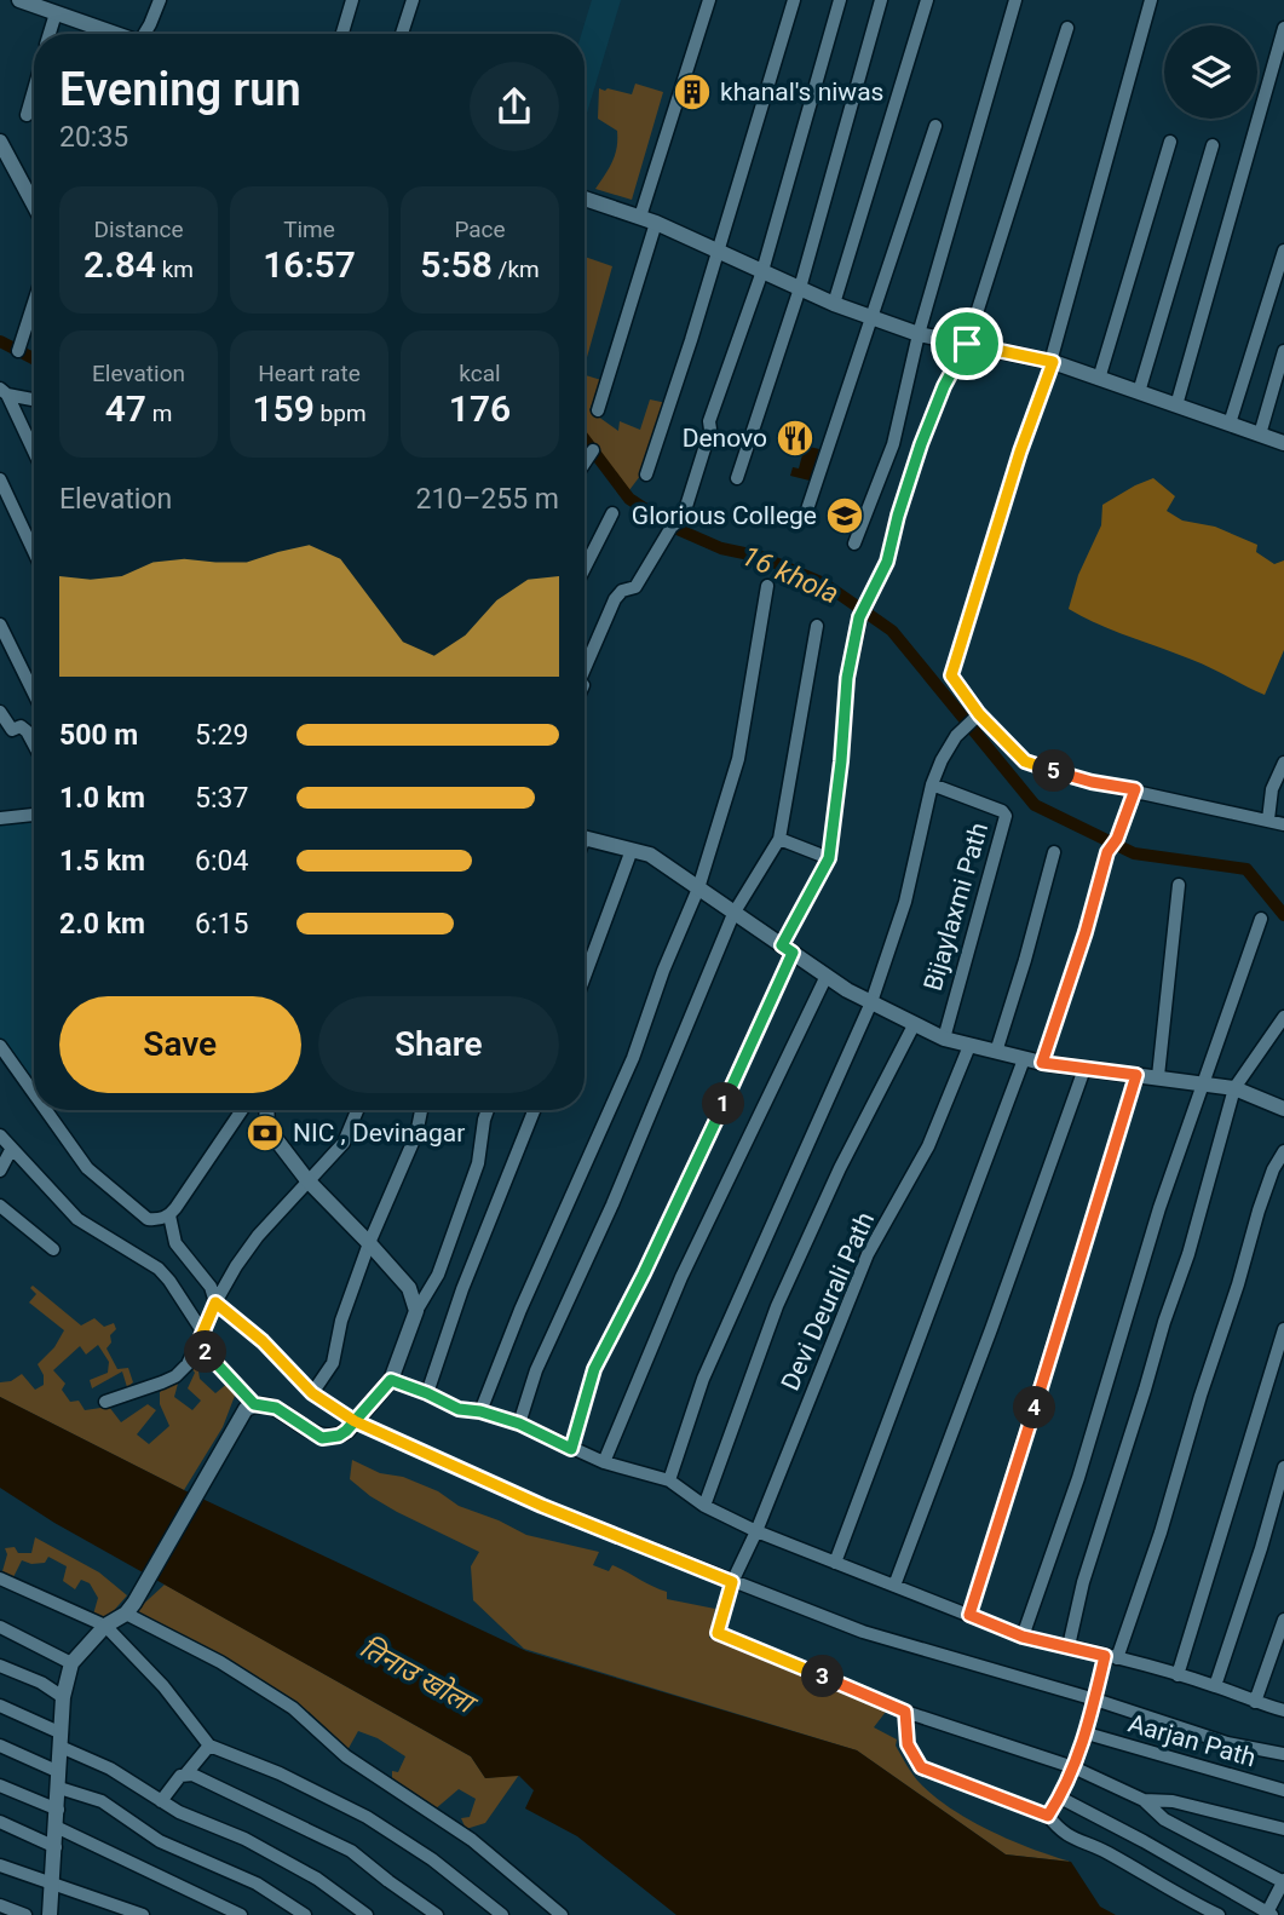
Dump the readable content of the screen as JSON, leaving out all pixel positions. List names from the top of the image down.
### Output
{
  "streets": {
    "street": ["Bijaylaxmi Path", "Devi Deurali Path", "Aarjan Path"]
  },
  "water": ["16 khola", "तिनाउ खोला"],
  "places": {
    "building": ["khanal's niwas"],
    "restaurant": ["Denovo"],
    "school or university": ["Glorious College"],
    "bank": ["NIC , Devinagar"]
  },
  "page": {
    "heading": ["Evening run", "20:35"],
    "stats": [
      ["Distance", "2.84 km"],
      ["Time", "16:57"],
      ["Pace", "5:58 /km"],
      ["Elevation", "47 m"],
      ["Heart rate", "159 bpm"],
      ["kcal", "176"]
    ],
    "chart": ["Elevation", "210–255 m"],
    "list": [
      {
        "name": "500 m",
        "note": "5:29"
      },
      {
        "name": "1.0 km",
        "note": "5:37"
      },
      {
        "name": "1.5 km",
        "note": "6:04"
      },
      {
        "name": "2.0 km",
        "note": "6:15"
      }
    ],
    "pins": [
      "5",
      "1",
      "2",
      "4",
      "3"
    ],
    "buttons": ["Save", "Share"]
  }
}
